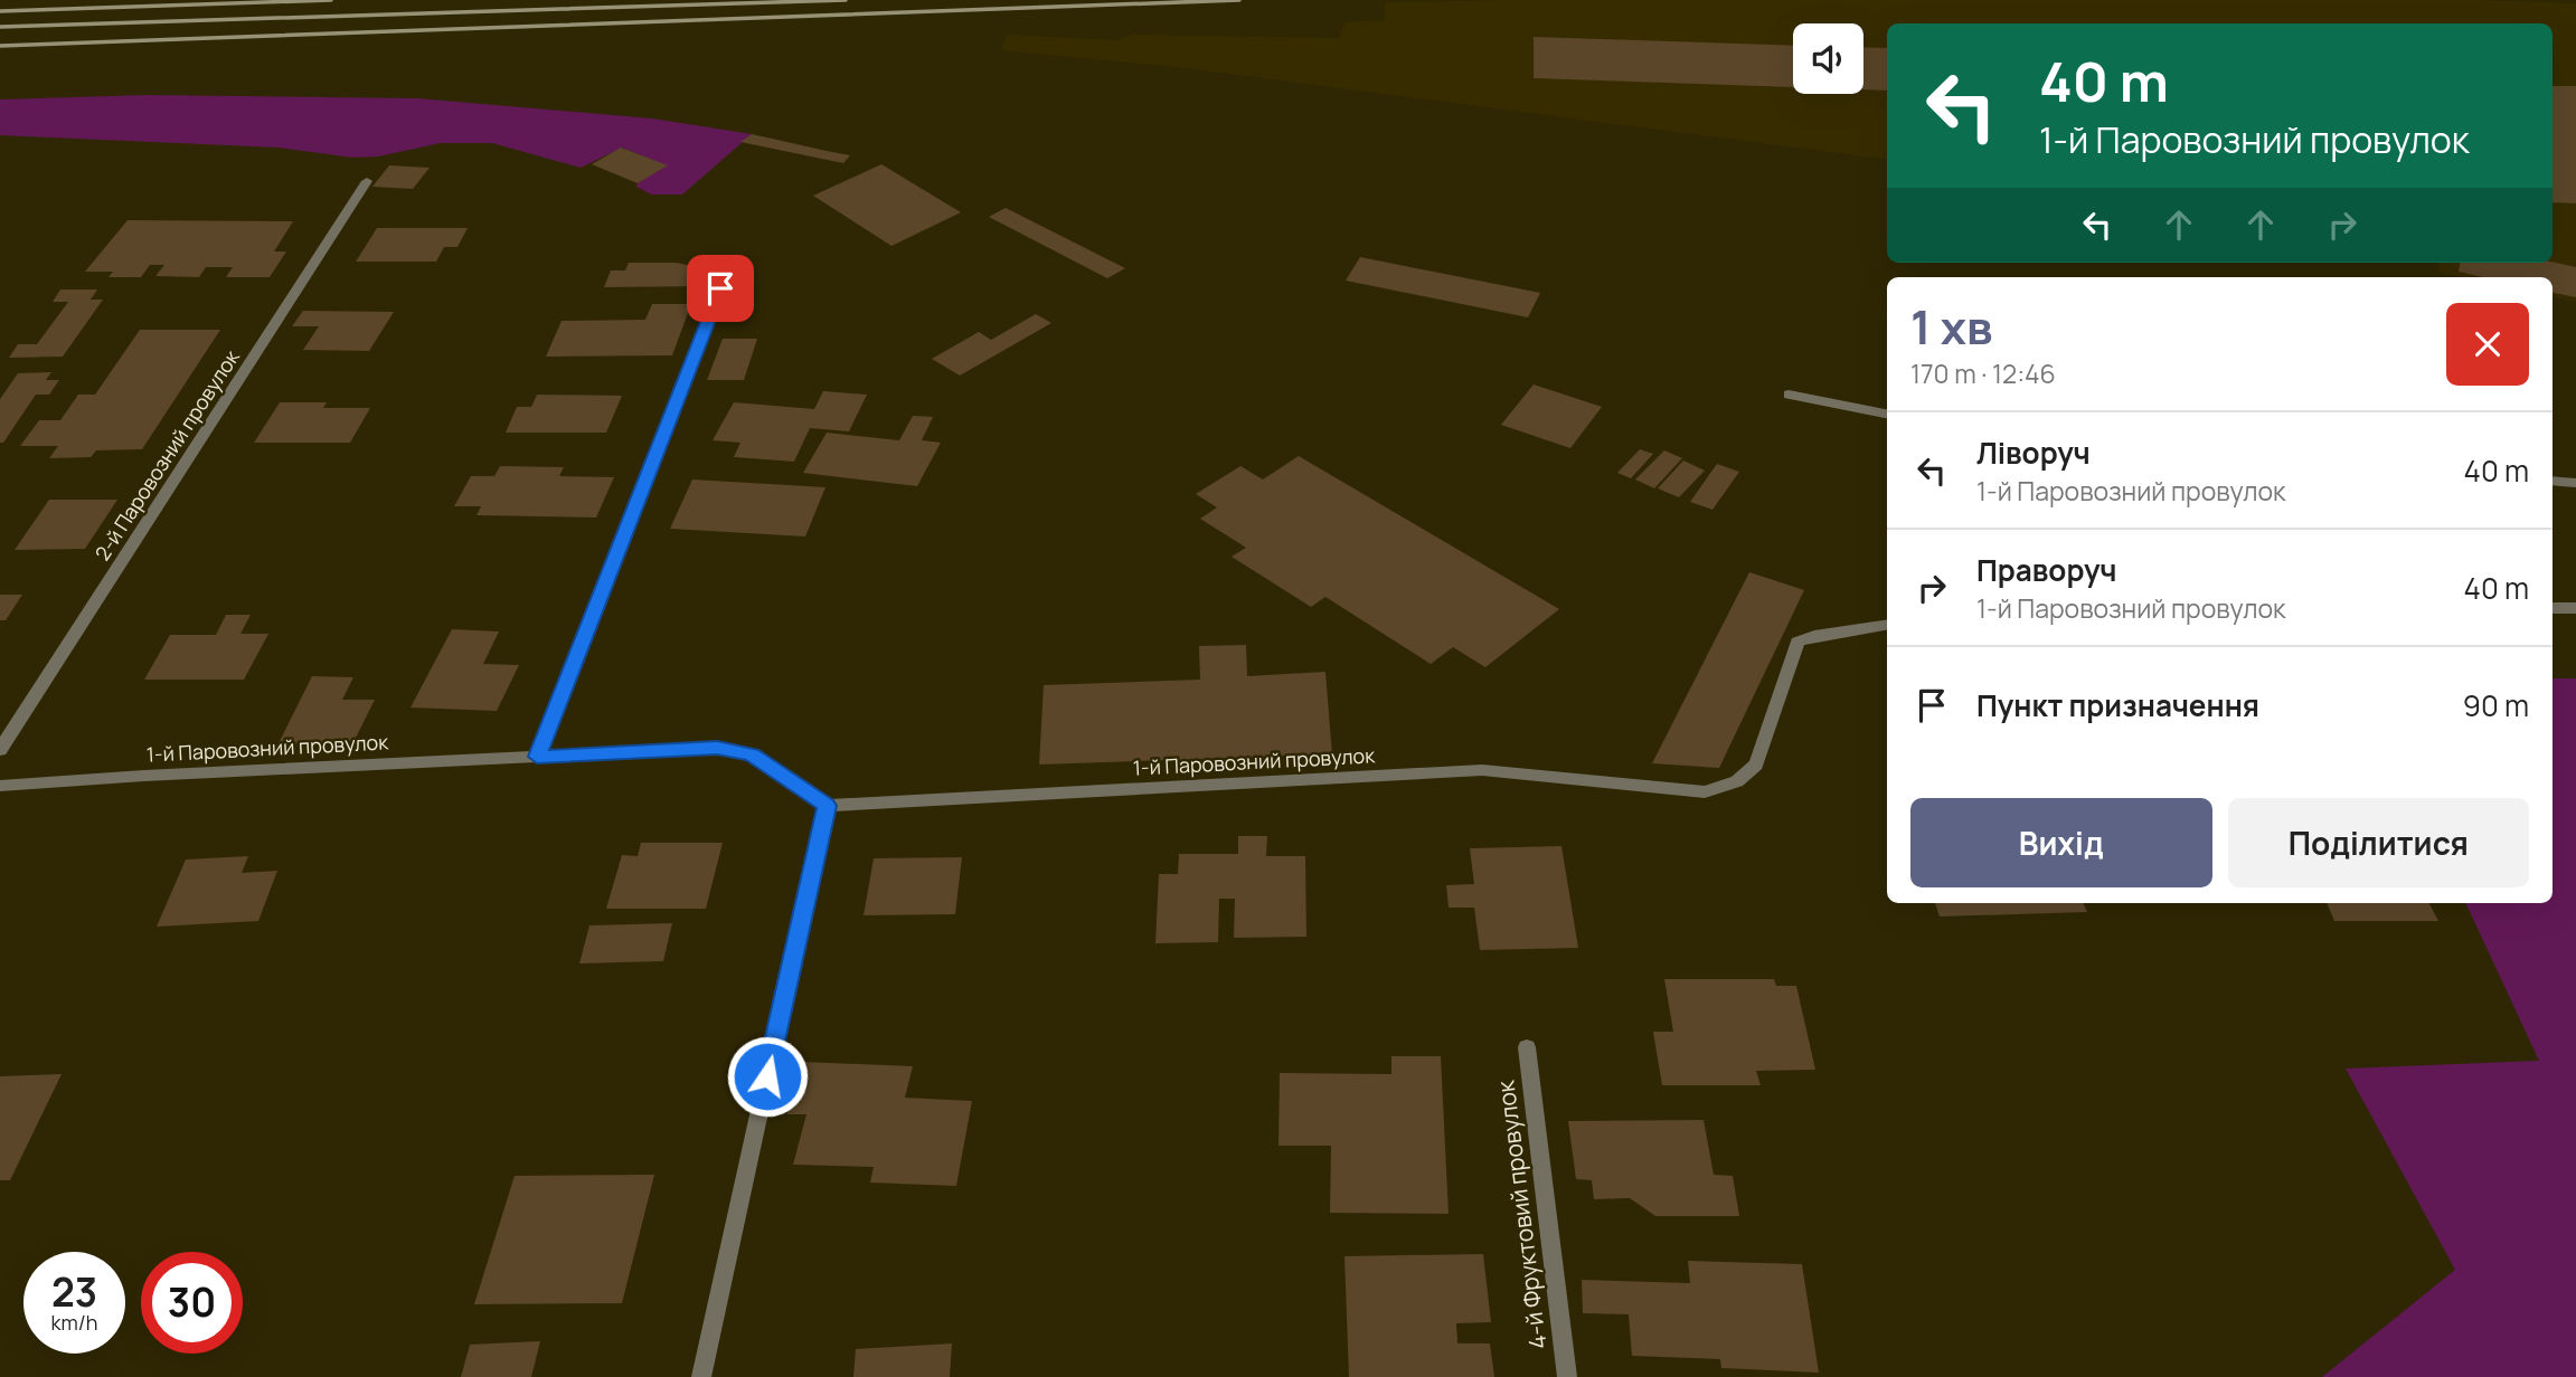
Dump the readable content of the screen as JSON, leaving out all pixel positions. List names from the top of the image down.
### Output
{
  "streets": {
    "street": ["2-й Паровозний провулок", "1-й Паровозний провулок", "4-й Фруктовий провулок"]
  },
  "page": {
    "turn": ["40 m", "1-й Паровозний провулок"],
    "heading": ["1 хв", "170 m · 12:46"],
    "list": [
      {
        "name": "Ліворуч",
        "note": "1-й Паровозний провулок",
        "value": "40 m"
      },
      {
        "name": "Праворуч",
        "note": "1-й Паровозний провулок",
        "value": "40 m"
      },
      {
        "name": "Пункт призначення",
        "value": "90 m"
      }
    ],
    "buttons": ["Вихід", "Поділитися"],
    "speed": "23 km/h",
    "limit": "30"
  }
}
